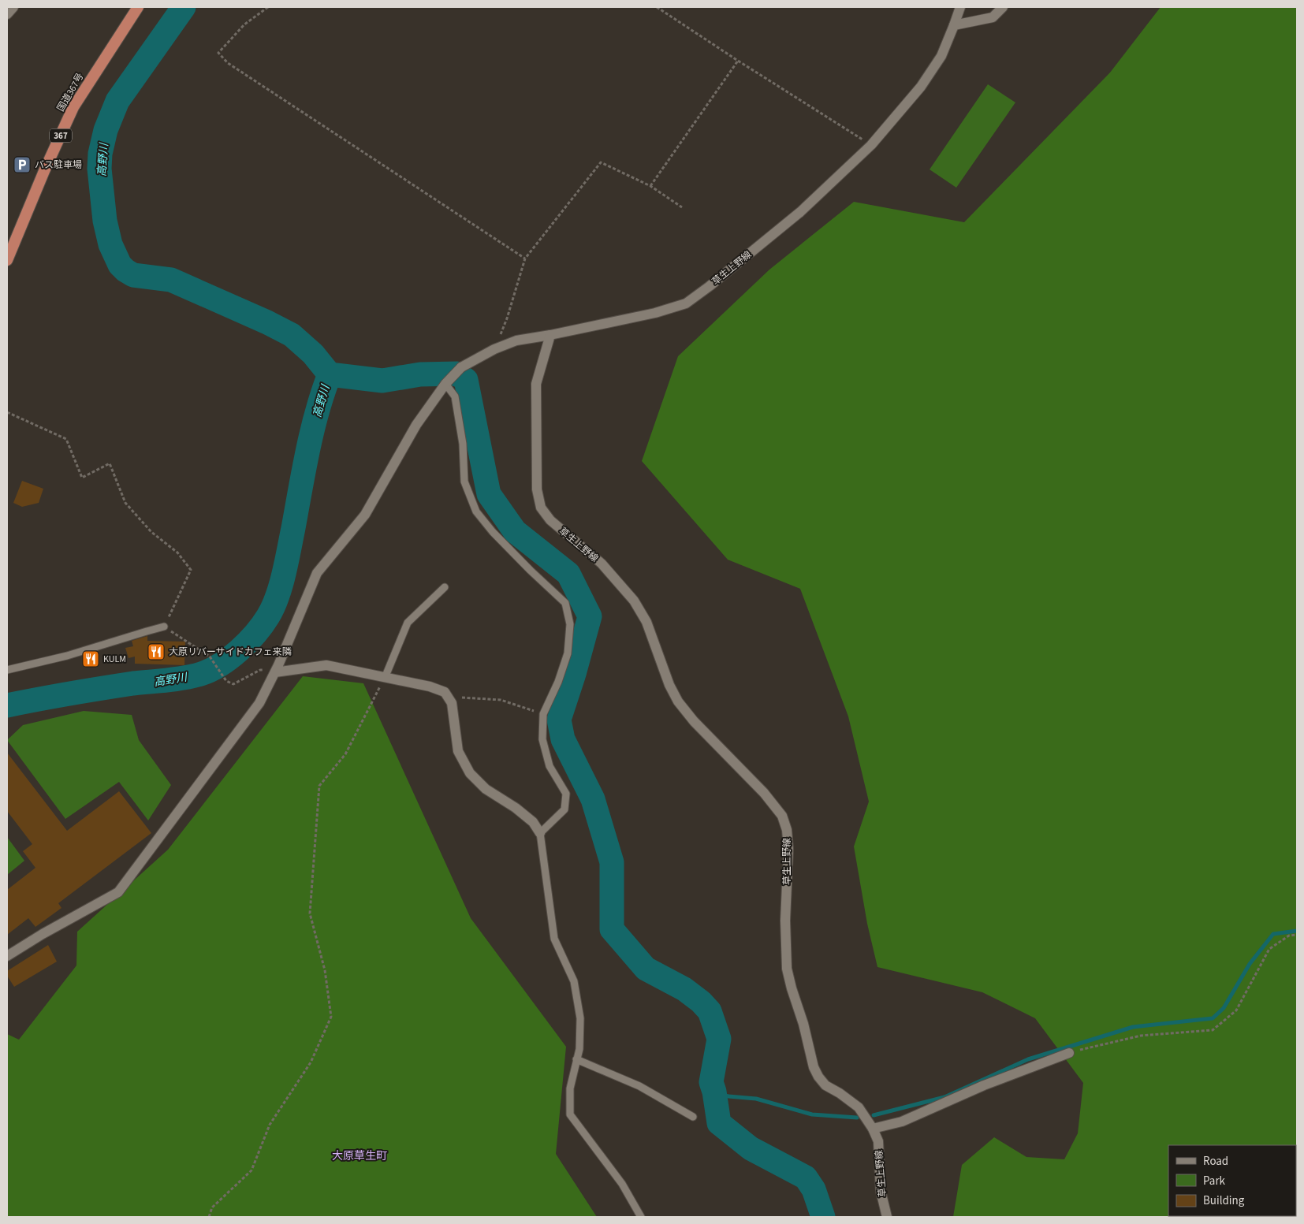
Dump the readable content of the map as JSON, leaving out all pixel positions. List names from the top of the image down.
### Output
{
  "streets": {
    "highway": ["国道367号", "367"],
    "main road": ["草生上野線"]
  },
  "districts": ["大原草生町"],
  "water": ["高野川"],
  "places": {
    "parking": ["バス駐車場"],
    "restaurant": ["大原リバーサイドカフェ来隣", "KULM"]
  },
  "legend": ["Road", "Park", "Building"]
}
